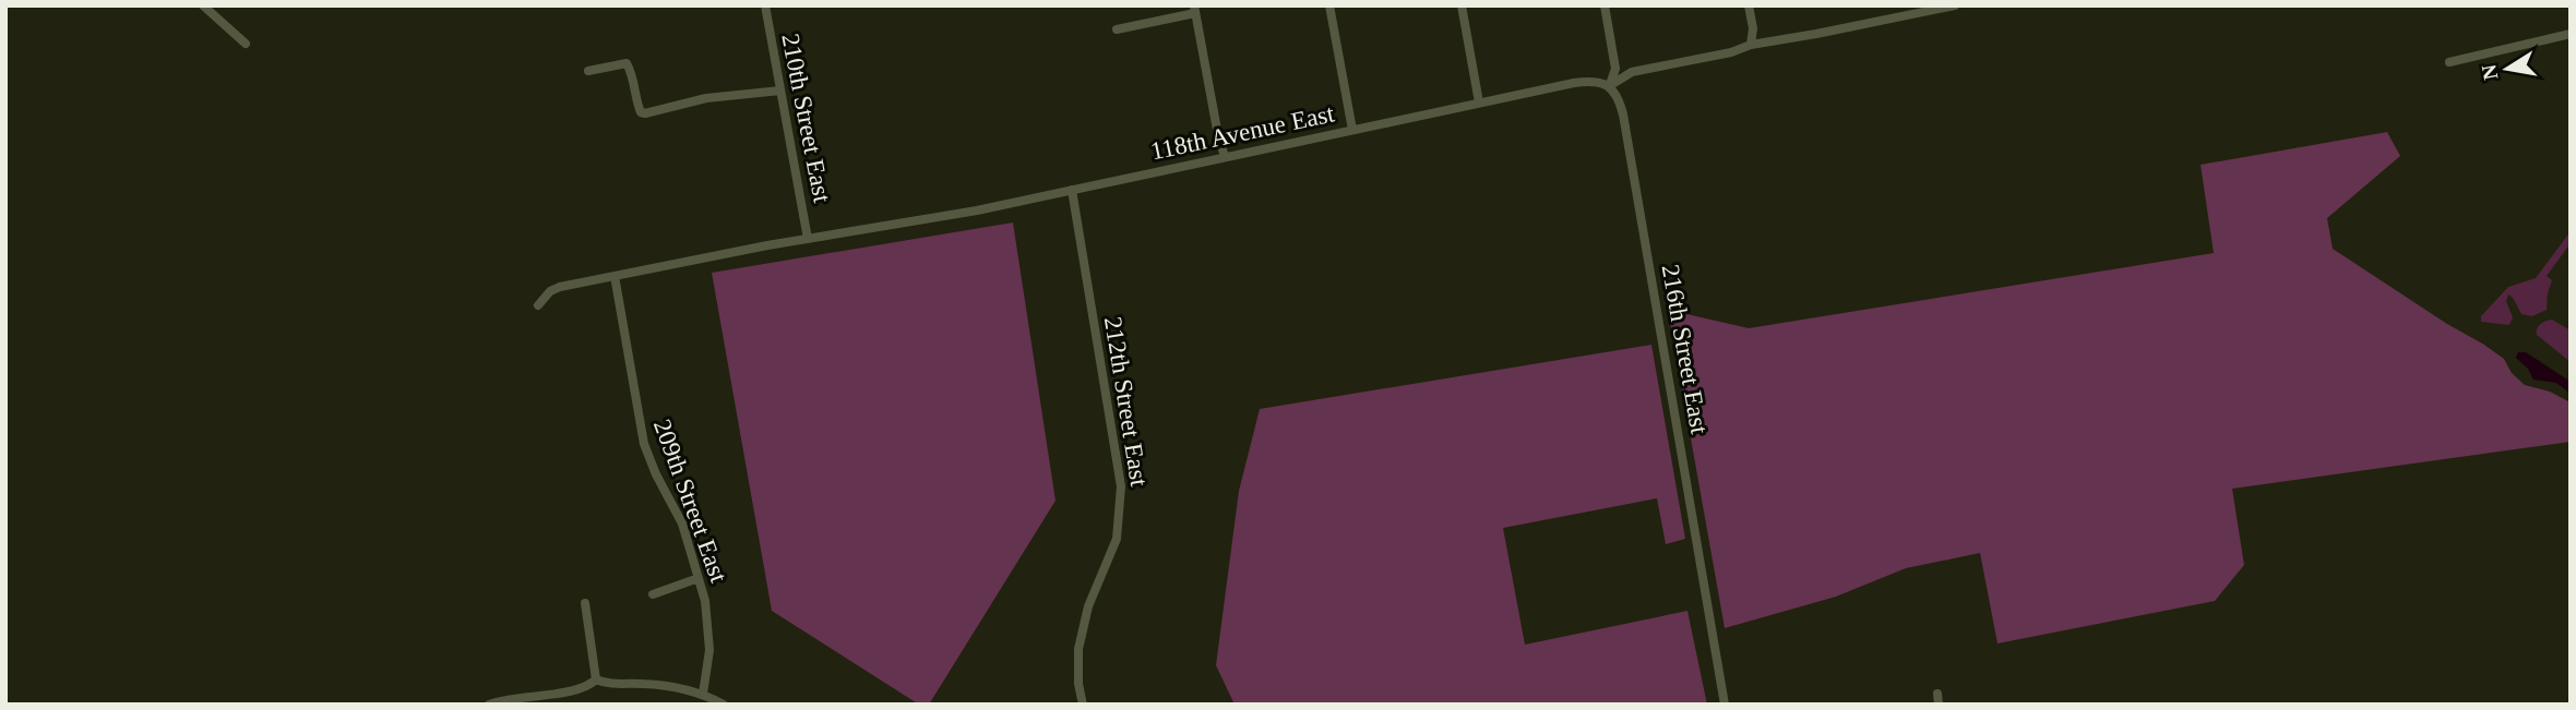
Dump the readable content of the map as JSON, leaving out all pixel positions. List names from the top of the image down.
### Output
{
  "streets": {
    "street": [
      "210th Street East",
      "118th Avenue East",
      "216th Street East",
      "212th Street East",
      "209th Street East"
    ]
  },
  "crossings": [
    ["210th Street East", "118th Avenue East"],
    ["118th Avenue East", "216th Street East"],
    ["118th Avenue East", "212th Street East"],
    ["118th Avenue East", "209th Street East"]
  ],
  "north": "left"
}
